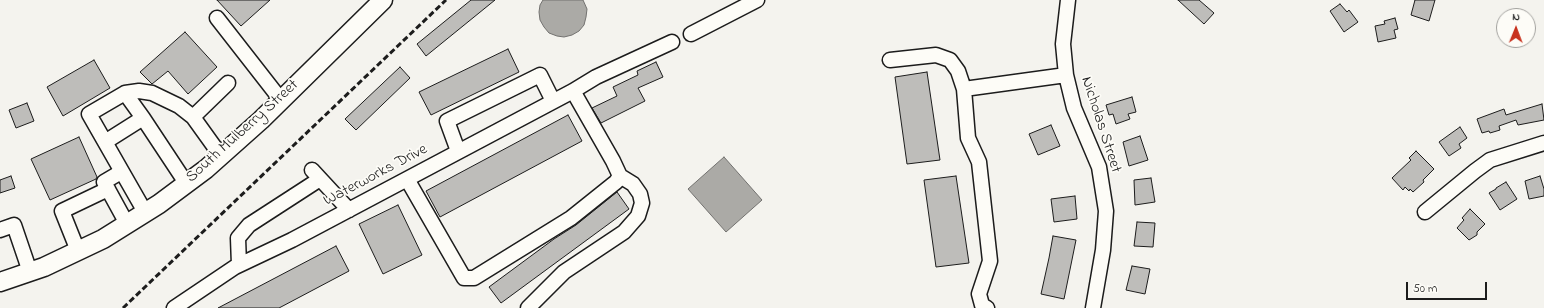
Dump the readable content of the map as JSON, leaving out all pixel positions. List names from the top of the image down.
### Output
{
  "streets": {
    "main road": ["South Mulberry Street"],
    "street": ["Nicholas Street", "Waterworks Drive"]
  },
  "scale_bar": "50 m",
  "north": "top"
}
